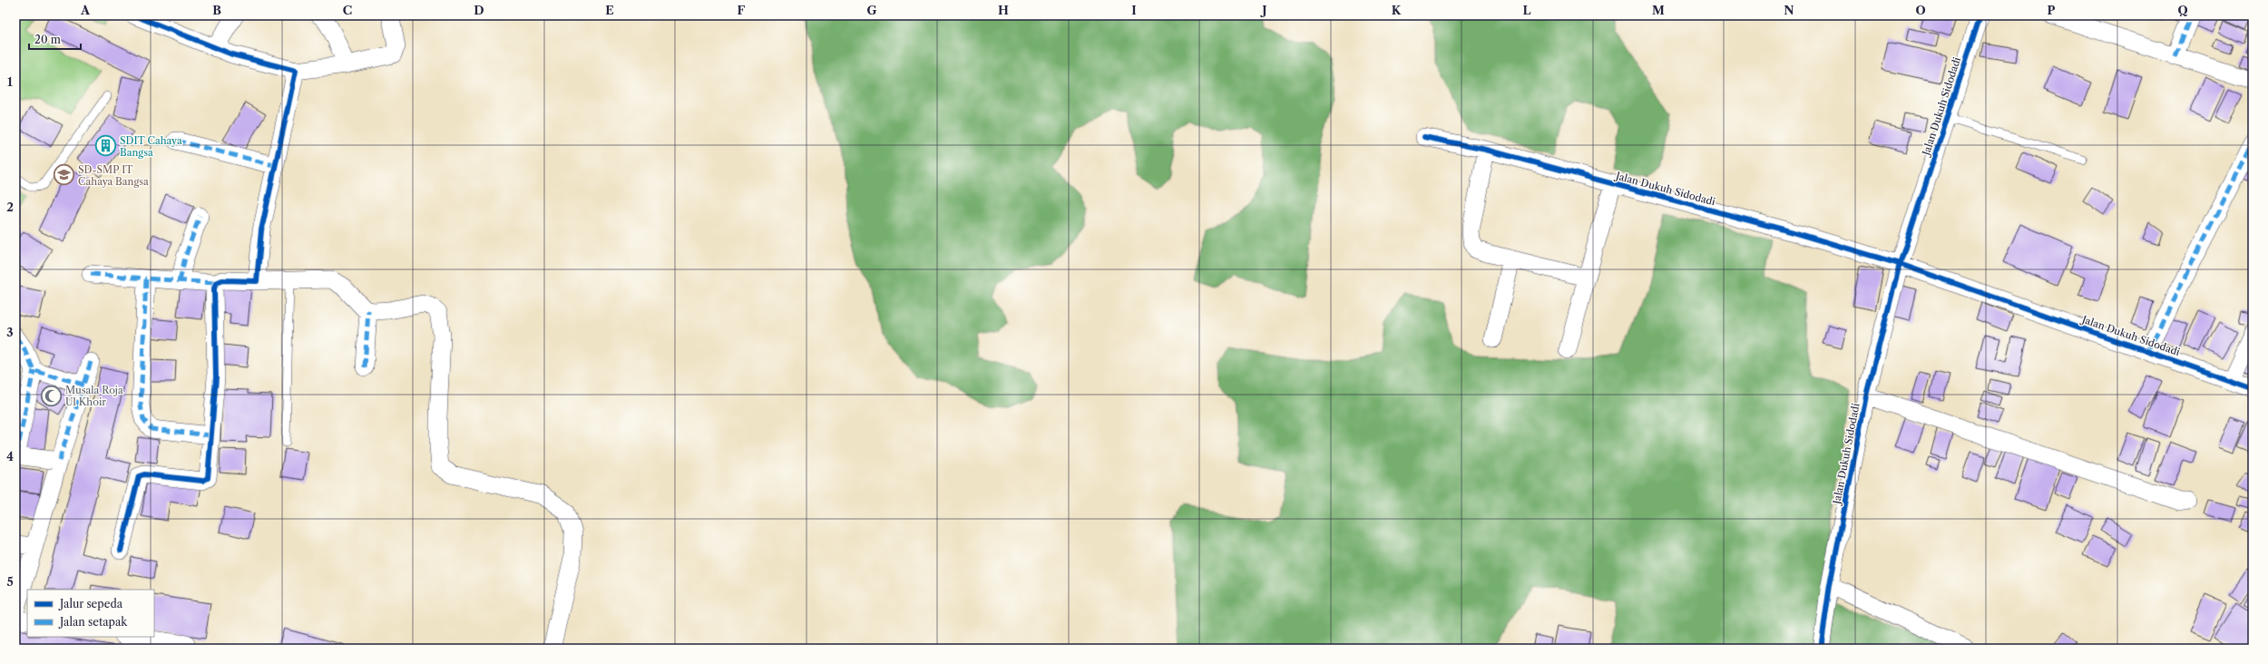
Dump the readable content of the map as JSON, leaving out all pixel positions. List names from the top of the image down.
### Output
{
  "streets": {
    "street": ["Jalan Dukuh Sidodadi"]
  },
  "places": {
    "building": ["SDIT Cahaya Bangsa"],
    "school or university": ["SD-SMP IT Cahaya Bangsa"],
    "mosque": ["Musala Roja Ul Khoir"]
  },
  "legend": ["Jalur sepeda", "Jalan setapak"],
  "scale_bar": "20 m",
  "grid": {
    "columns": [
      "A",
      "B",
      "C",
      "D",
      "E",
      "F",
      "G",
      "H",
      "I",
      "J",
      "K",
      "L",
      "M",
      "N",
      "O",
      "P",
      "Q"
    ],
    "rows": [
      "1",
      "2",
      "3",
      "4",
      "5"
    ]
  }
}
